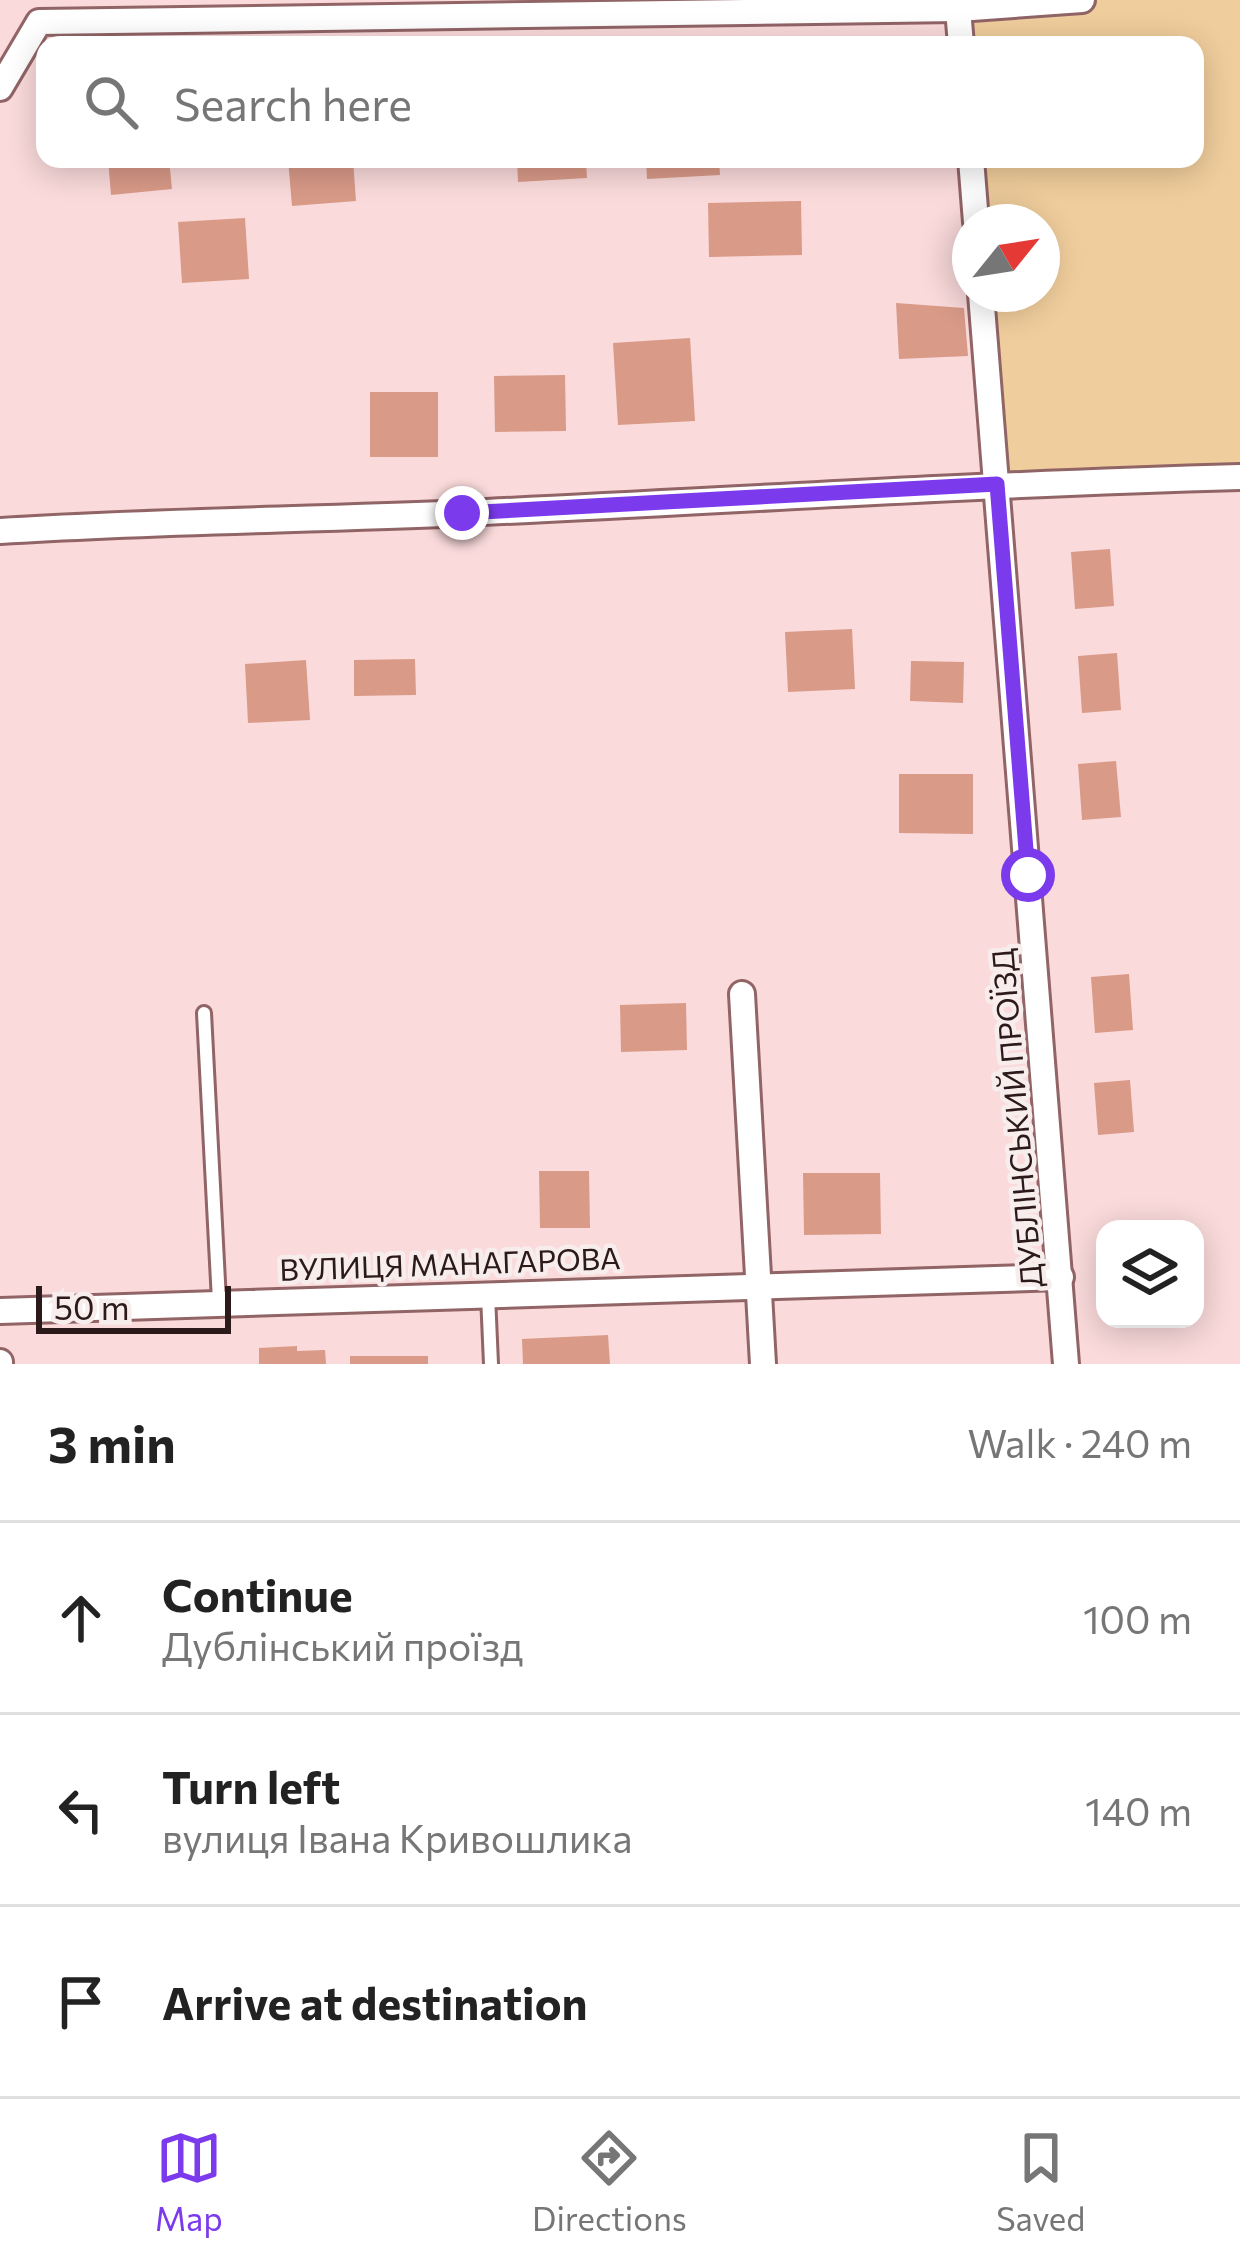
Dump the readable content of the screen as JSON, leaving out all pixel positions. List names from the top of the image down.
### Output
{
  "streets": {
    "street": ["ДУБЛІНСЬКИЙ ПРОЇЗД", "ВУЛИЦЯ МАНАГАРОВА"]
  },
  "crossings": [
    ["ДУБЛІНСЬКИЙ ПРОЇЗД", "ВУЛИЦЯ МАНАГАРОВА"]
  ],
  "scale_bar": "50 m",
  "north": "top right",
  "page": {
    "search": "Search here",
    "scale": "50 m",
    "heading": ["3 min", "Walk · 240 m"],
    "list": [
      ["Continue", "Дублінський проїзд", "100 m"],
      ["Turn left", "вулиця Івана Кривошлика", "140 m"],
      "Arrive at destination"
    ],
    "nav": ["Map", "Directions", "Saved"]
  }
}
